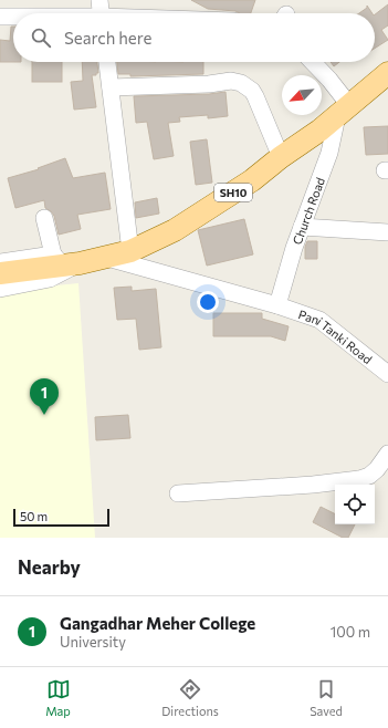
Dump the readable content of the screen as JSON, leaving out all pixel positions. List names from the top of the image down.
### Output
{
  "streets": {
    "main road": ["SH10"],
    "street": ["Church Road", "Pani Tanki Road"]
  },
  "crossings": [
    ["SH10", "Church Road"],
    ["SH10", "Pani Tanki Road"],
    ["Church Road", "Pani Tanki Road"]
  ],
  "scale_bar": "50 m",
  "north": "bottom left",
  "page": {
    "search": "Search here",
    "pins": "1",
    "scale": "50 m",
    "heading": "Nearby",
    "list": [
      {
        "mark": "1",
        "name": "Gangadhar Meher College",
        "note": "University",
        "value": "100 m"
      }
    ],
    "nav": ["Map", "Directions", "Saved"]
  }
}
